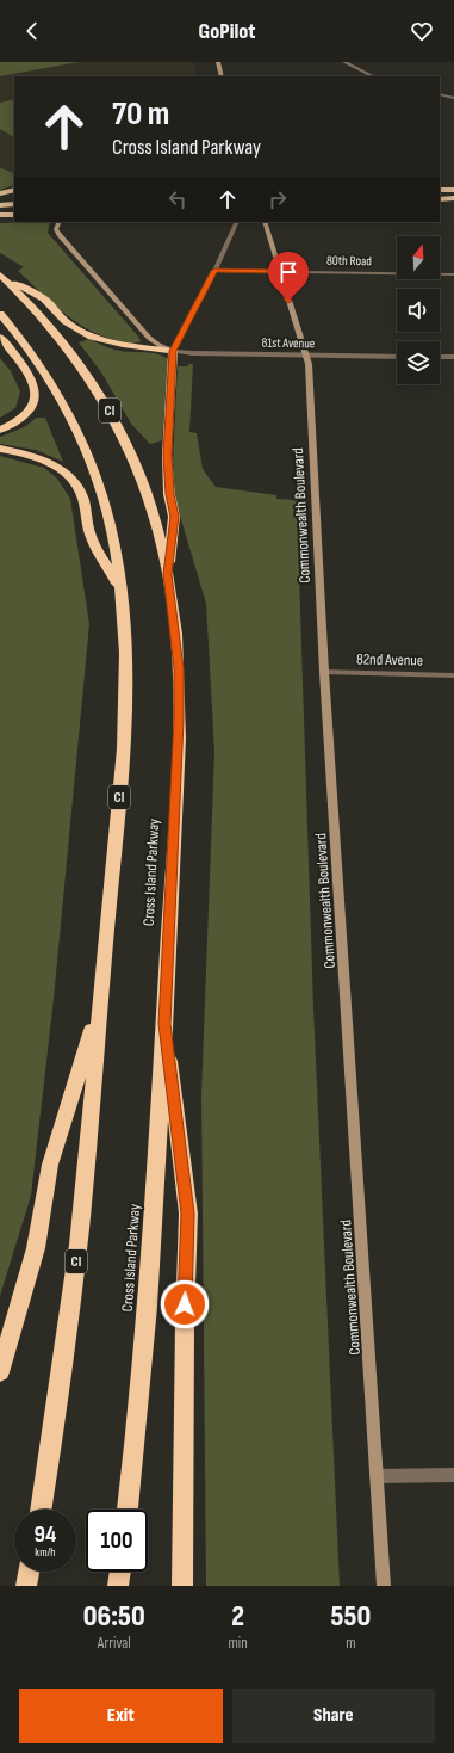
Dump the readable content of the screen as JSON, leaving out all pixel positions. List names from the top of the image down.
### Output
{
  "streets": {
    "highway": ["CI", "Cross Island Parkway"],
    "street": [
      "80th Road",
      "81st Avenue",
      "Commonwealth Boulevard",
      "82nd Avenue"
    ]
  },
  "crossings": [
    ["80th Road", "Commonwealth Boulevard"],
    ["81st Avenue", "Commonwealth Boulevard"],
    ["Commonwealth Boulevard", "82nd Avenue"]
  ],
  "north": "top",
  "page": {
    "header": "GoPilot",
    "turn": ["70 m", "Cross Island Parkway"],
    "speed": "94 km/h",
    "limit": "100",
    "eta": [
      "06:50",
      "Arrival",
      "2",
      "min",
      "550",
      "m"
    ],
    "buttons": ["Exit", "Share"]
  }
}
